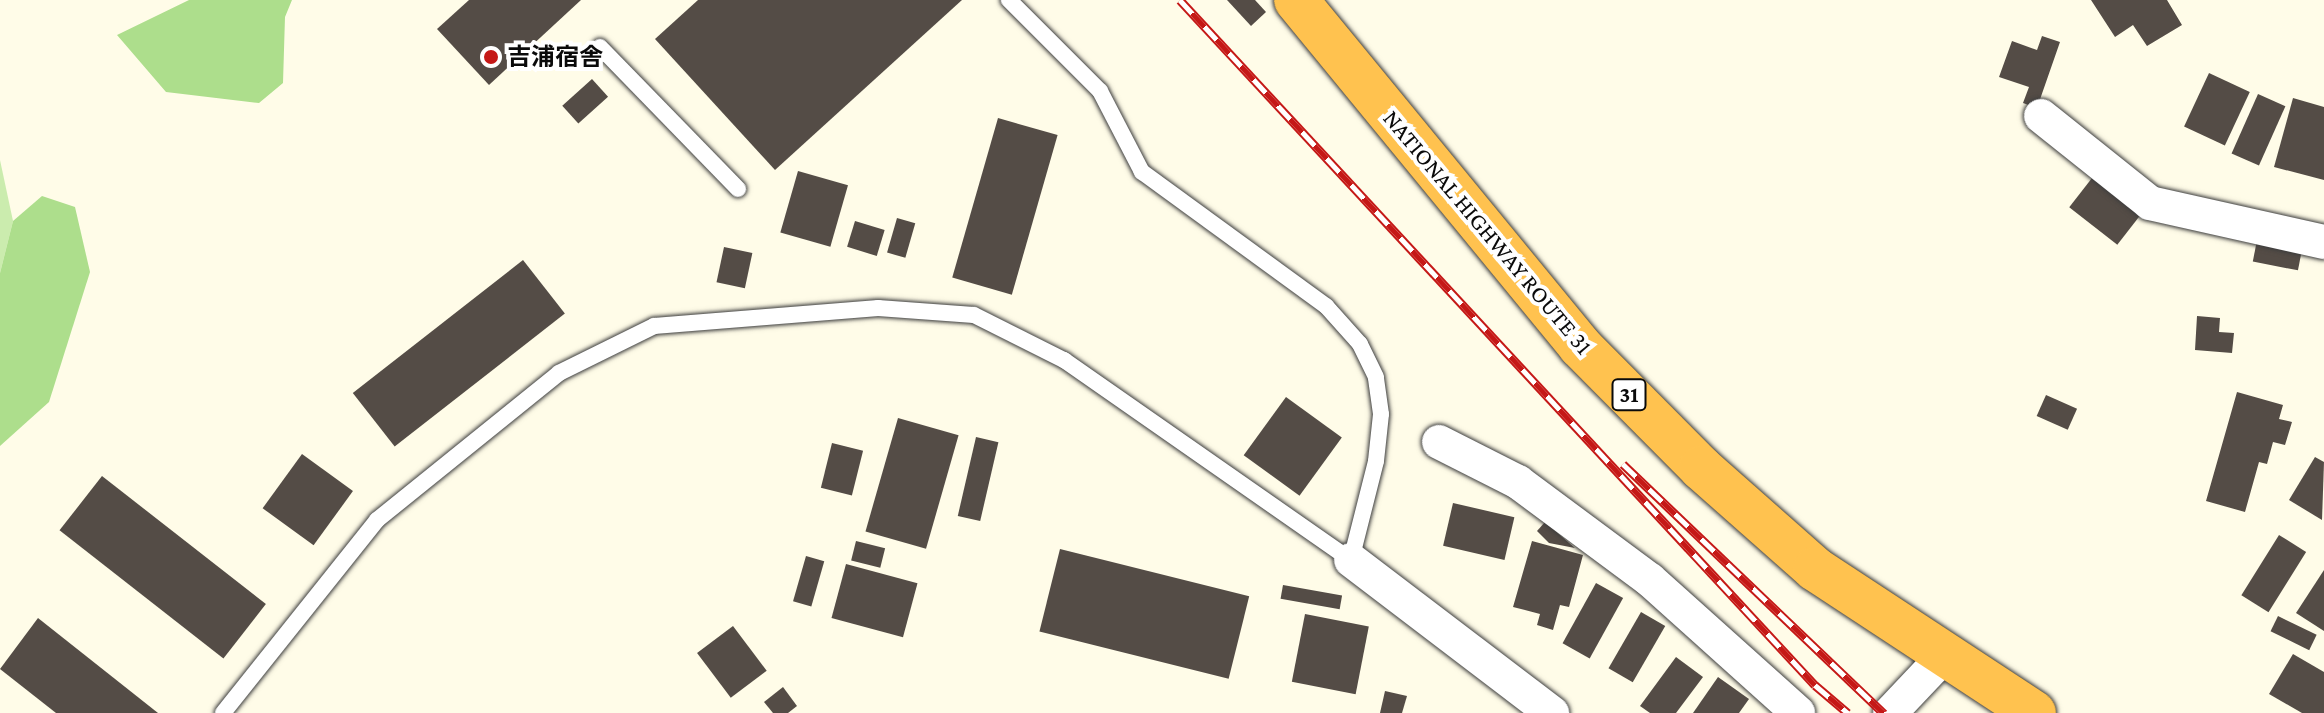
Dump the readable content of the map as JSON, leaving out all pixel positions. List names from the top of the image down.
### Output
{
  "streets": {
    "highway": ["NATIONAL HIGHWAY ROUTE 31", "31"]
  },
  "places": ["吉浦宿舎"]
}
